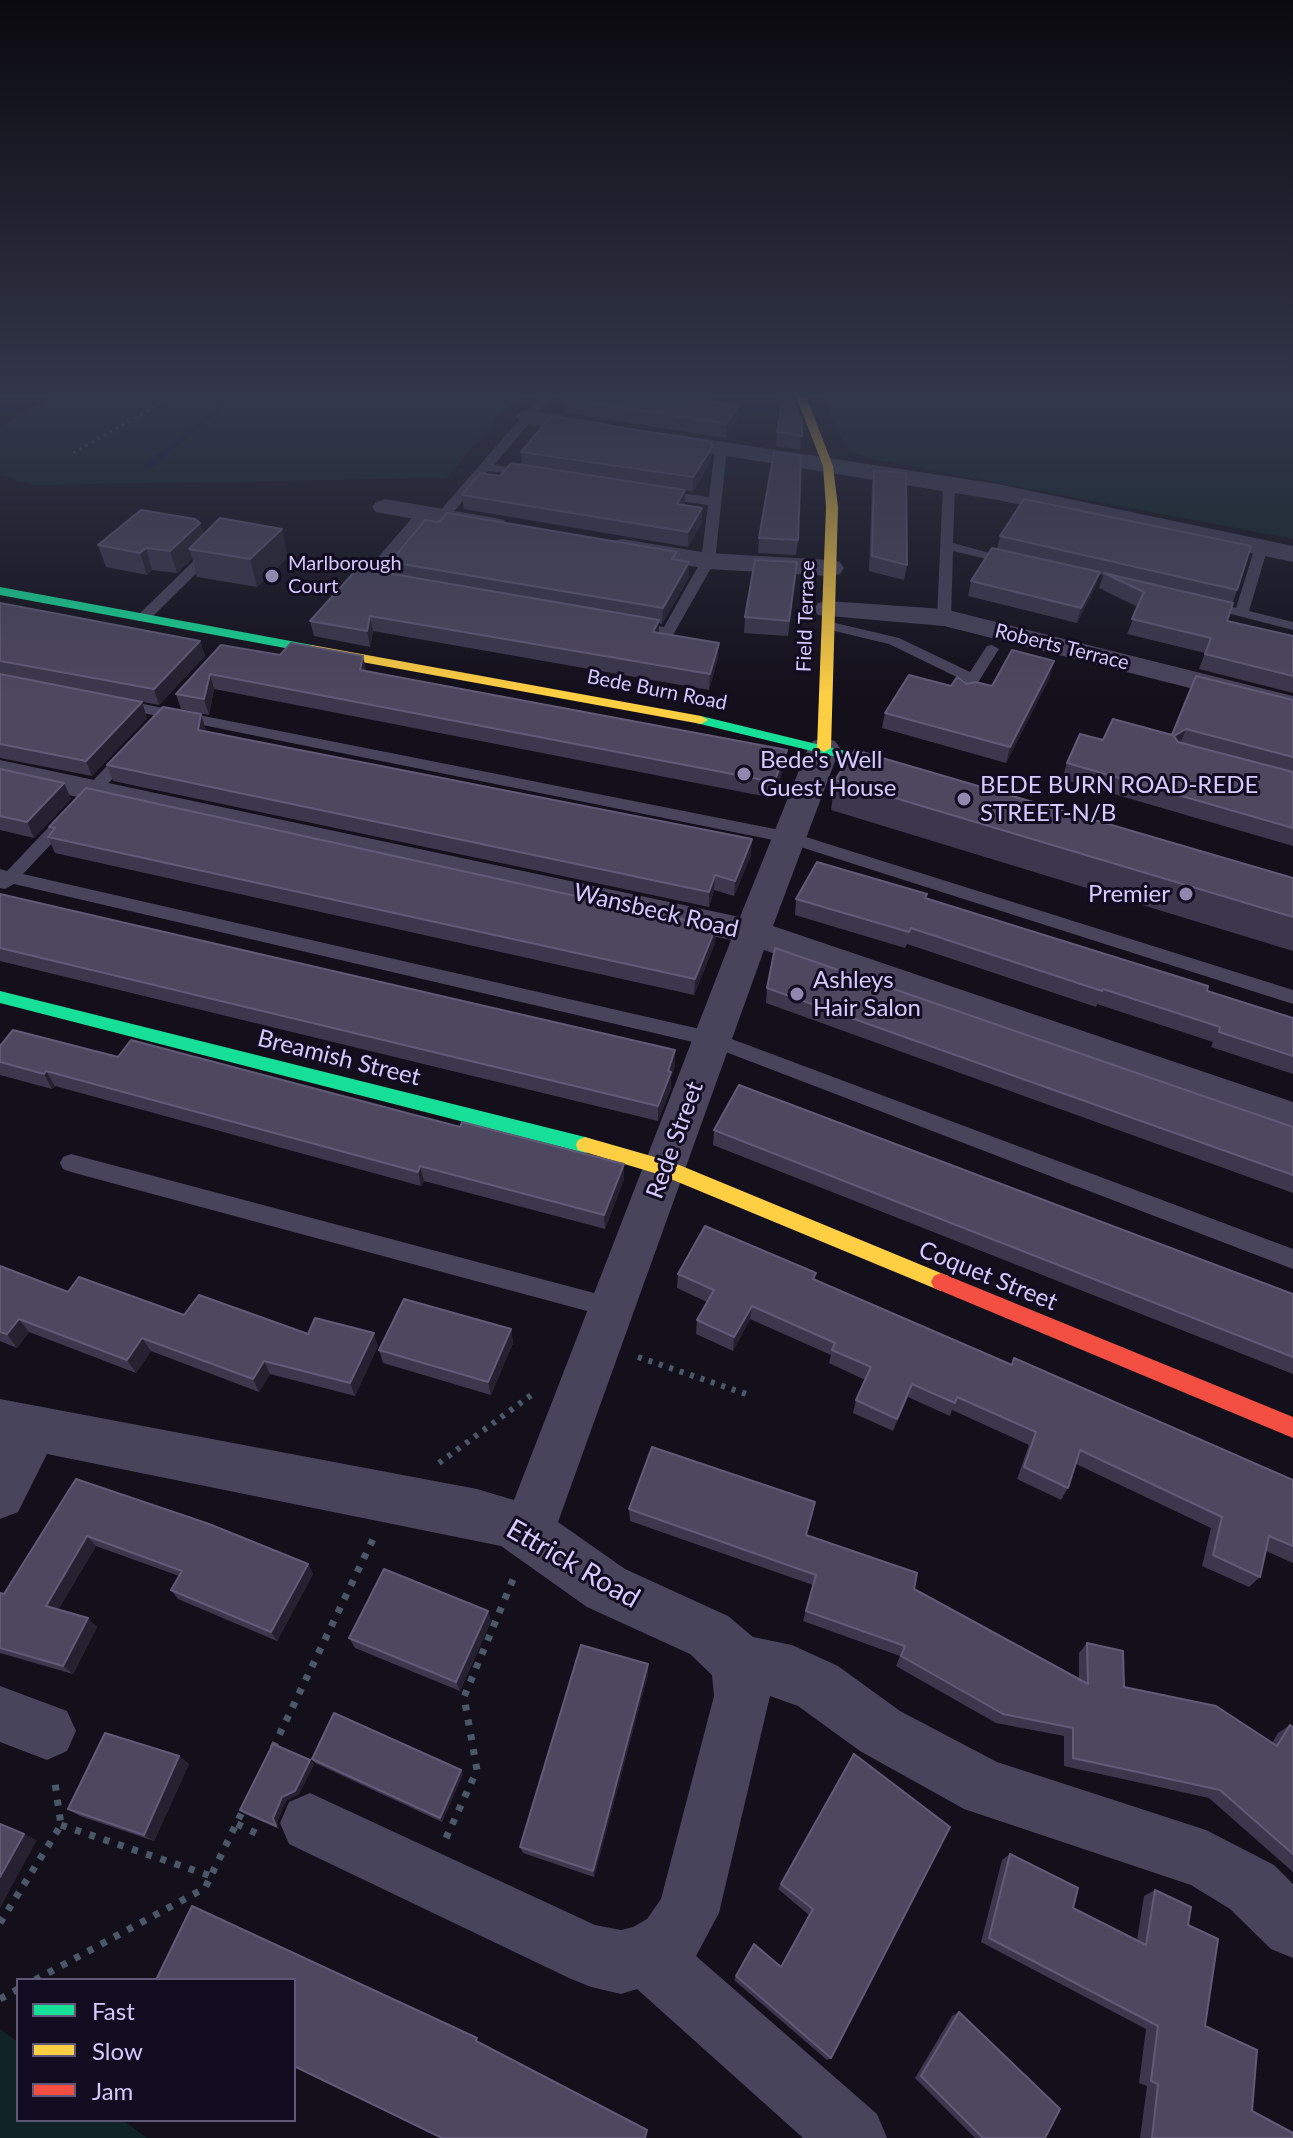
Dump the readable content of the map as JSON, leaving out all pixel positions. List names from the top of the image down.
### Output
{
  "streets": {
    "street": [
      "Field Terrace",
      "Roberts Terrace",
      "Bede Burn Road",
      "Wansbeck Road",
      "Breamish Street",
      "Rede Street",
      "Coquet Street",
      "Ettrick Road"
    ]
  },
  "crossings": [
    ["Field Terrace", "Roberts Terrace"],
    ["Field Terrace", "Bede Burn Road"],
    ["Field Terrace", "Rede Street"],
    ["Bede Burn Road", "Rede Street"],
    ["Wansbeck Road", "Rede Street"],
    ["Breamish Street", "Rede Street"],
    ["Breamish Street", "Coquet Street"],
    ["Rede Street", "Coquet Street"],
    ["Rede Street", "Ettrick Road"]
  ],
  "places": [
    "Marlborough Court",
    "Bede's Well Guest House",
    "BEDE BURN ROAD-REDE STREET-N/B",
    "Premier",
    "Ashleys Hair Salon"
  ],
  "legend": ["Fast", "Slow", "Jam"]
}
